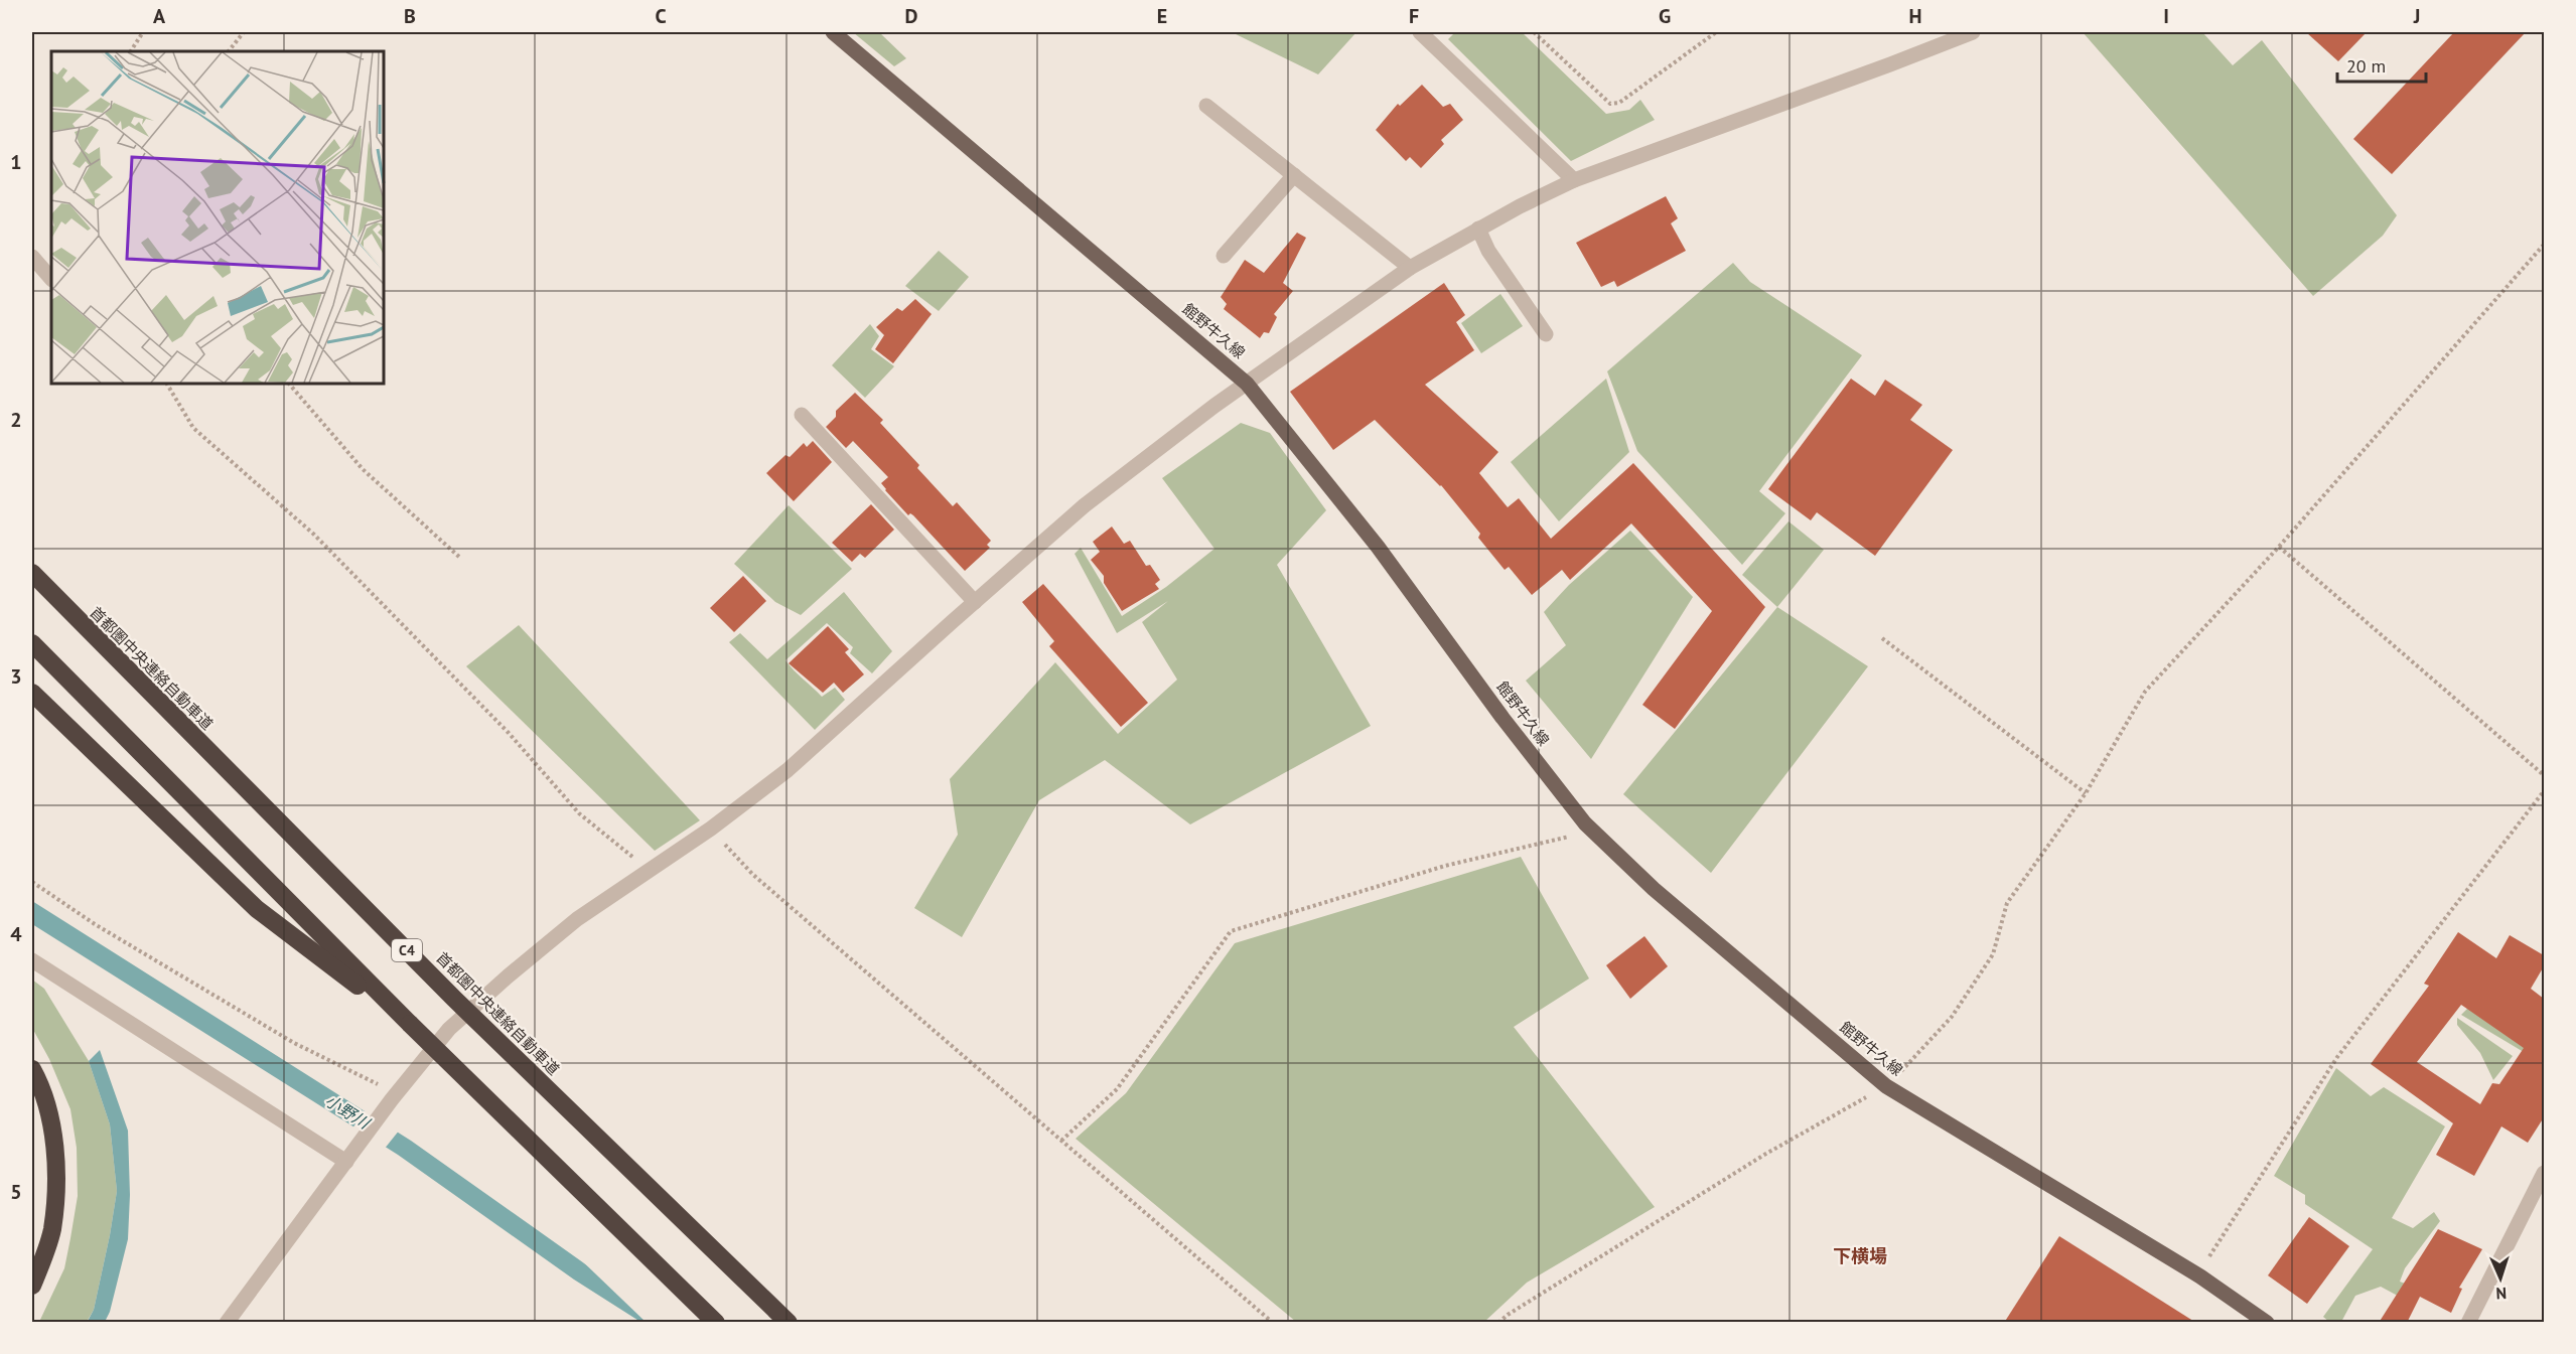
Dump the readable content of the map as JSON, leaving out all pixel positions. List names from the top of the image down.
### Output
{
  "streets": {
    "highway": ["首都圏中央連絡自動車道", "C4"],
    "main road": ["館野牛久線"]
  },
  "districts": ["下横場"],
  "water": ["小野川"],
  "scale_bar": "20 m",
  "north": "bottom",
  "grid": {
    "columns": [
      "A",
      "B",
      "C",
      "D",
      "E",
      "F",
      "G",
      "H",
      "I",
      "J"
    ],
    "rows": [
      "1",
      "2",
      "3",
      "4",
      "5"
    ]
  }
}
